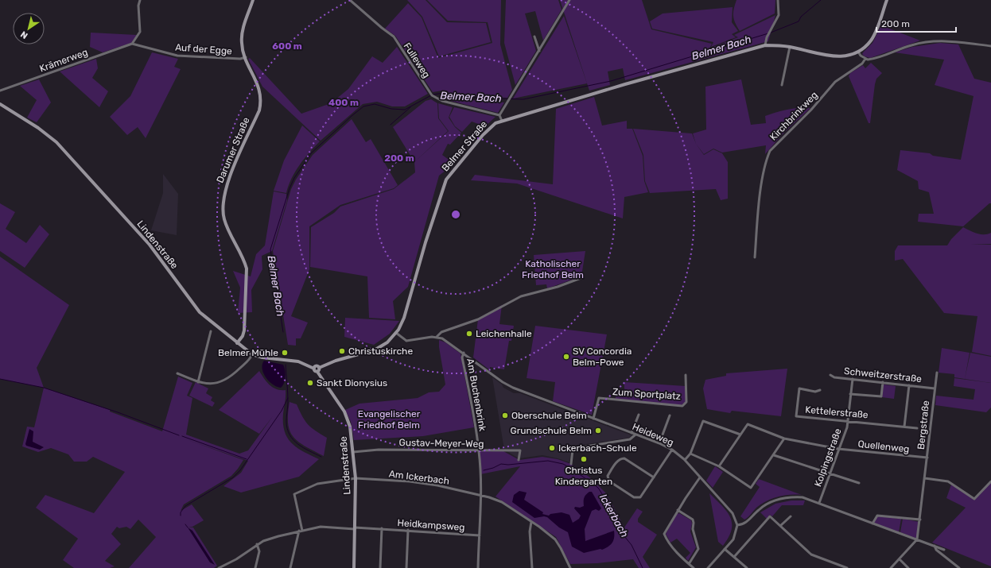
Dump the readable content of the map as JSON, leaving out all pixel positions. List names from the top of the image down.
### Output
{
  "streets": {
    "street": [
      "Auf der Egge",
      "Krämerweg",
      "Fulleweg",
      "Kirchbrinkweg",
      "Belmer Straße",
      "Darumer Straße",
      "Lindenstraße",
      "Schweitzerstraße",
      "Zum Sportplatz",
      "Am Buchenbrink",
      "Kettelerstraße",
      "Bergstraße",
      "Heideweg",
      "Gustav-Meyer-Weg",
      "Quellenweg",
      "Kolpingstraße",
      "Am Ickerbach",
      "Heidkampsweg"
    ]
  },
  "crossings": [
    ["Auf der Egge", "Krämerweg"],
    ["Auf der Egge", "Darumer Straße"],
    ["Darumer Straße", "Lindenstraße"],
    ["Lindenstraße", "Gustav-Meyer-Weg"],
    ["Lindenstraße", "Am Ickerbach"],
    ["Lindenstraße", "Heidkampsweg"],
    ["Schweitzerstraße", "Bergstraße"],
    ["Schweitzerstraße", "Kolpingstraße"],
    ["Zum Sportplatz", "Heideweg"],
    ["Am Buchenbrink", "Heideweg"],
    ["Am Buchenbrink", "Gustav-Meyer-Weg"],
    ["Am Buchenbrink", "Am Ickerbach"],
    ["Am Buchenbrink", "Heidkampsweg"],
    ["Kettelerstraße", "Kolpingstraße"],
    ["Bergstraße", "Quellenweg"],
    ["Quellenweg", "Kolpingstraße"],
    ["Am Ickerbach", "Heidkampsweg"]
  ],
  "water": ["Belmer Bach", "Ickerbach"],
  "parks": ["Katholischer Friedhof Belm", "Evangelischer Friedhof Belm"],
  "places": [
    "Leichenhalle",
    "Christuskirche",
    "Belmer Mühle",
    "SV Concordia Belm-Powe",
    "Sankt Dionysius",
    "Oberschule Belm",
    "Grundschule Belm",
    "Ickerbach-Schule",
    "Christus Kindergarten"
  ],
  "scale_bar": "200 m",
  "north": "bottom left",
  "rings": ["600 m", "400 m", "200 m"]
}
